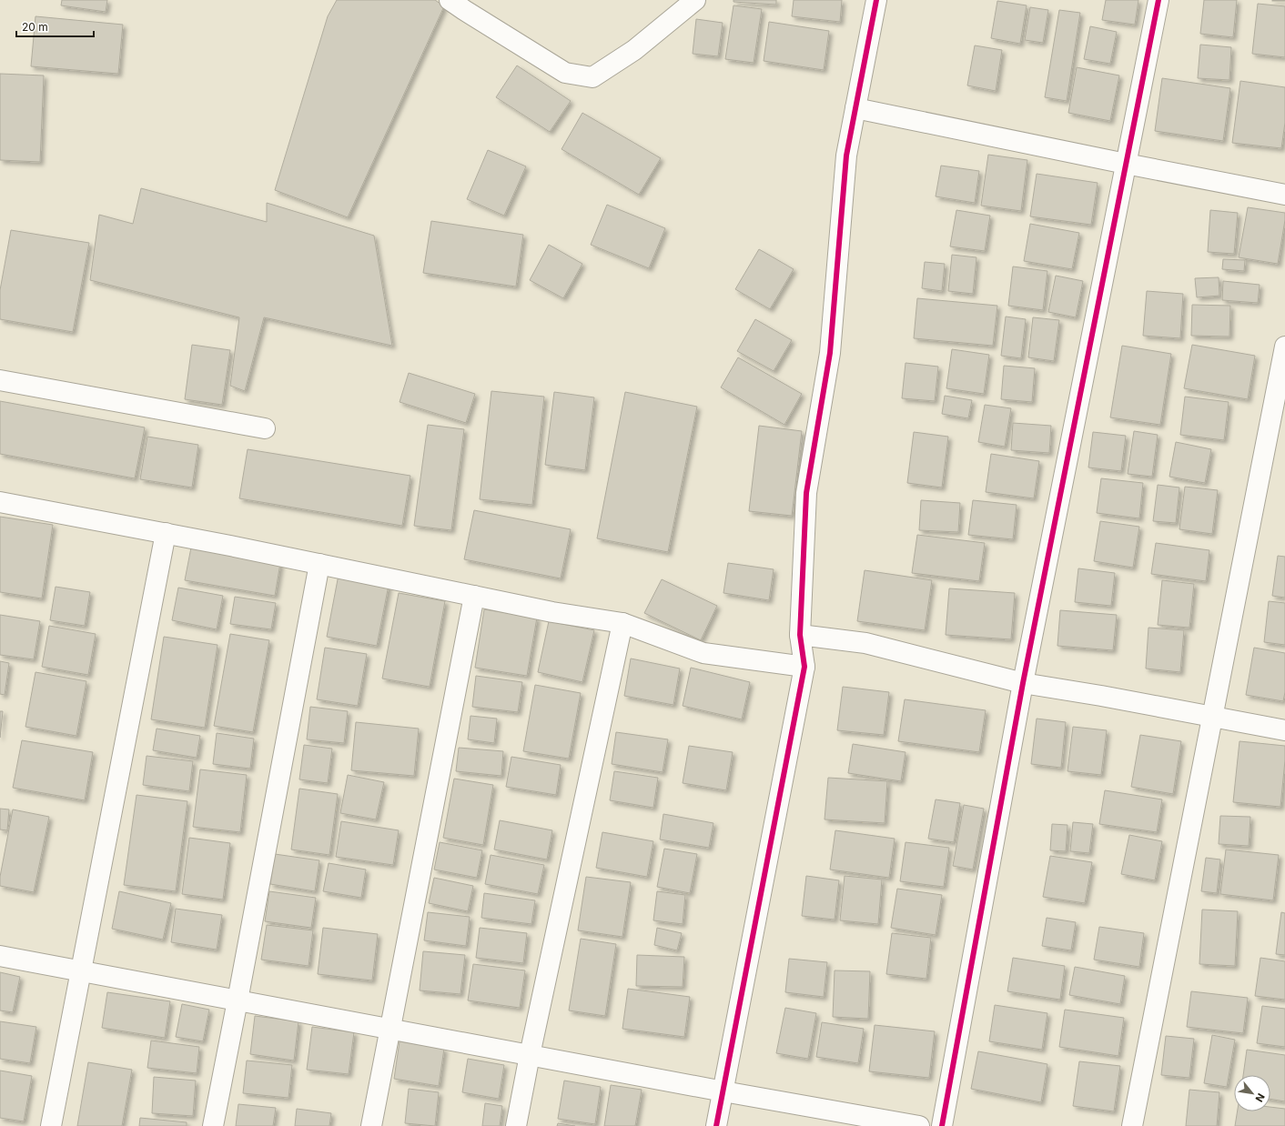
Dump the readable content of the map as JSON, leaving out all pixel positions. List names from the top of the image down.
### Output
{
  "scale_bar": "20 m",
  "north": "bottom right"
}
